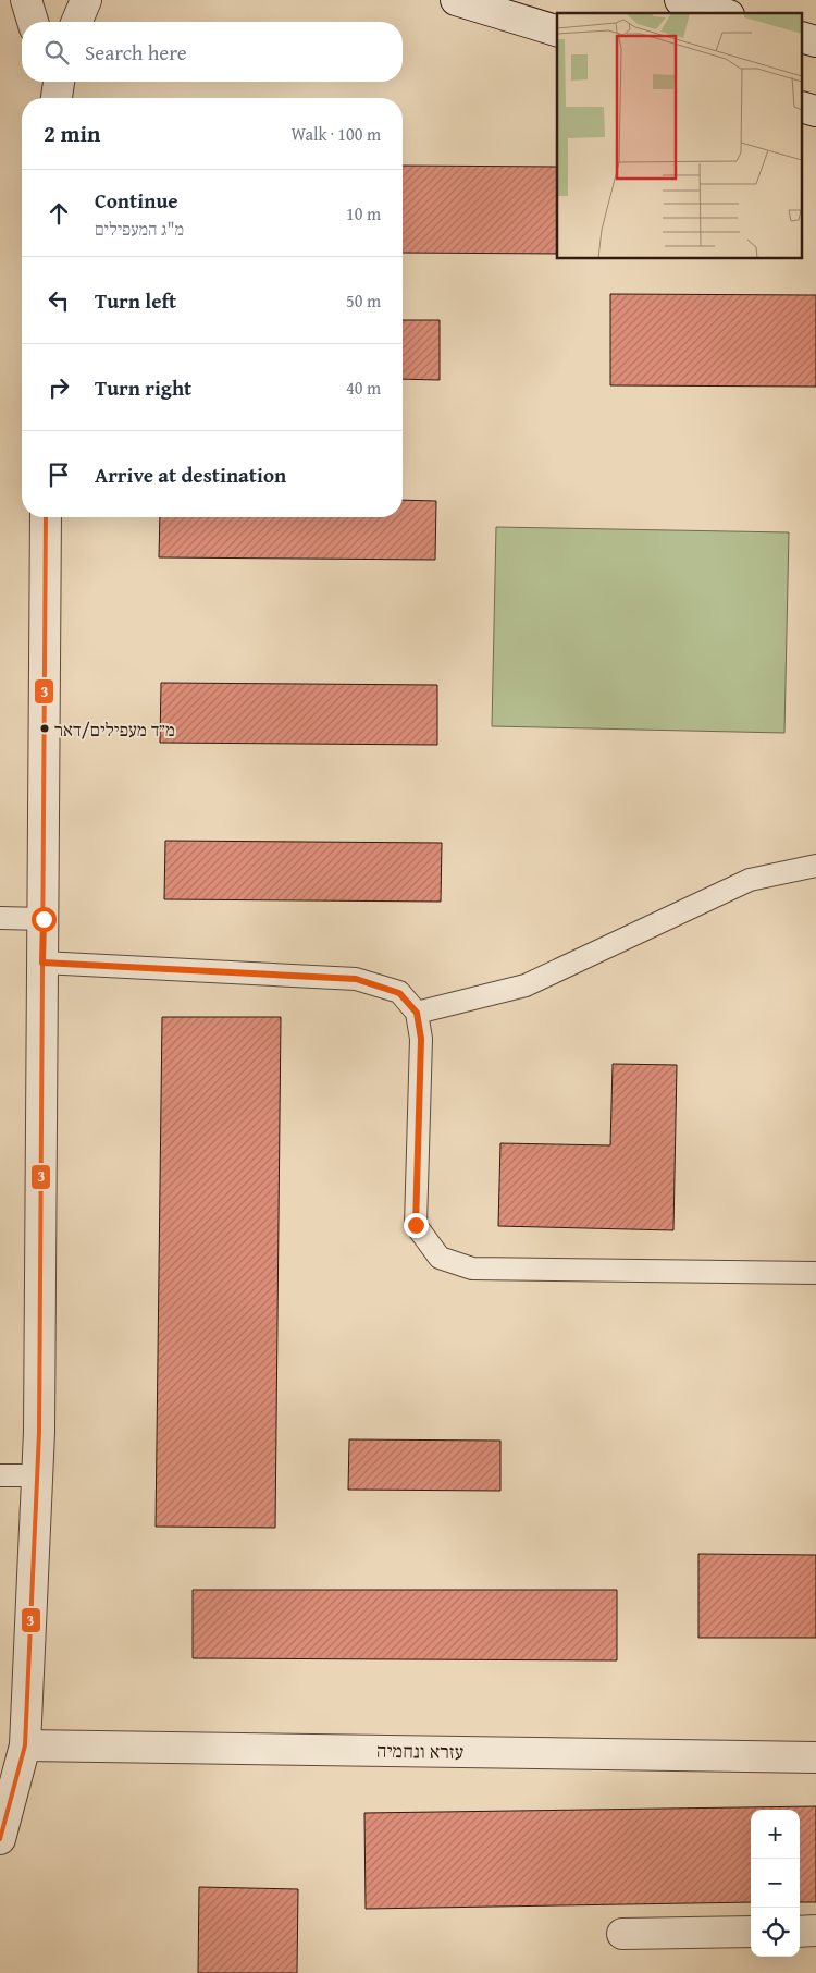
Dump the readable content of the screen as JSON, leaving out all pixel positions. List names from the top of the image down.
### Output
{
  "streets": {
    "street": ["עזרא ונחמיה"]
  },
  "places": ["מ״ד מעפילים/דאר"],
  "lines": ["transit line 3"],
  "page": {
    "search": "Search here",
    "heading": ["2 min", "Walk · 100 m"],
    "list": [
      ["Continue", "מ\"ג המעפילים", "10 m"],
      ["Turn left", "50 m"],
      ["Turn right", "40 m"],
      "Arrive at destination"
    ],
    "map_buttons": ["+", "−"]
  }
}
